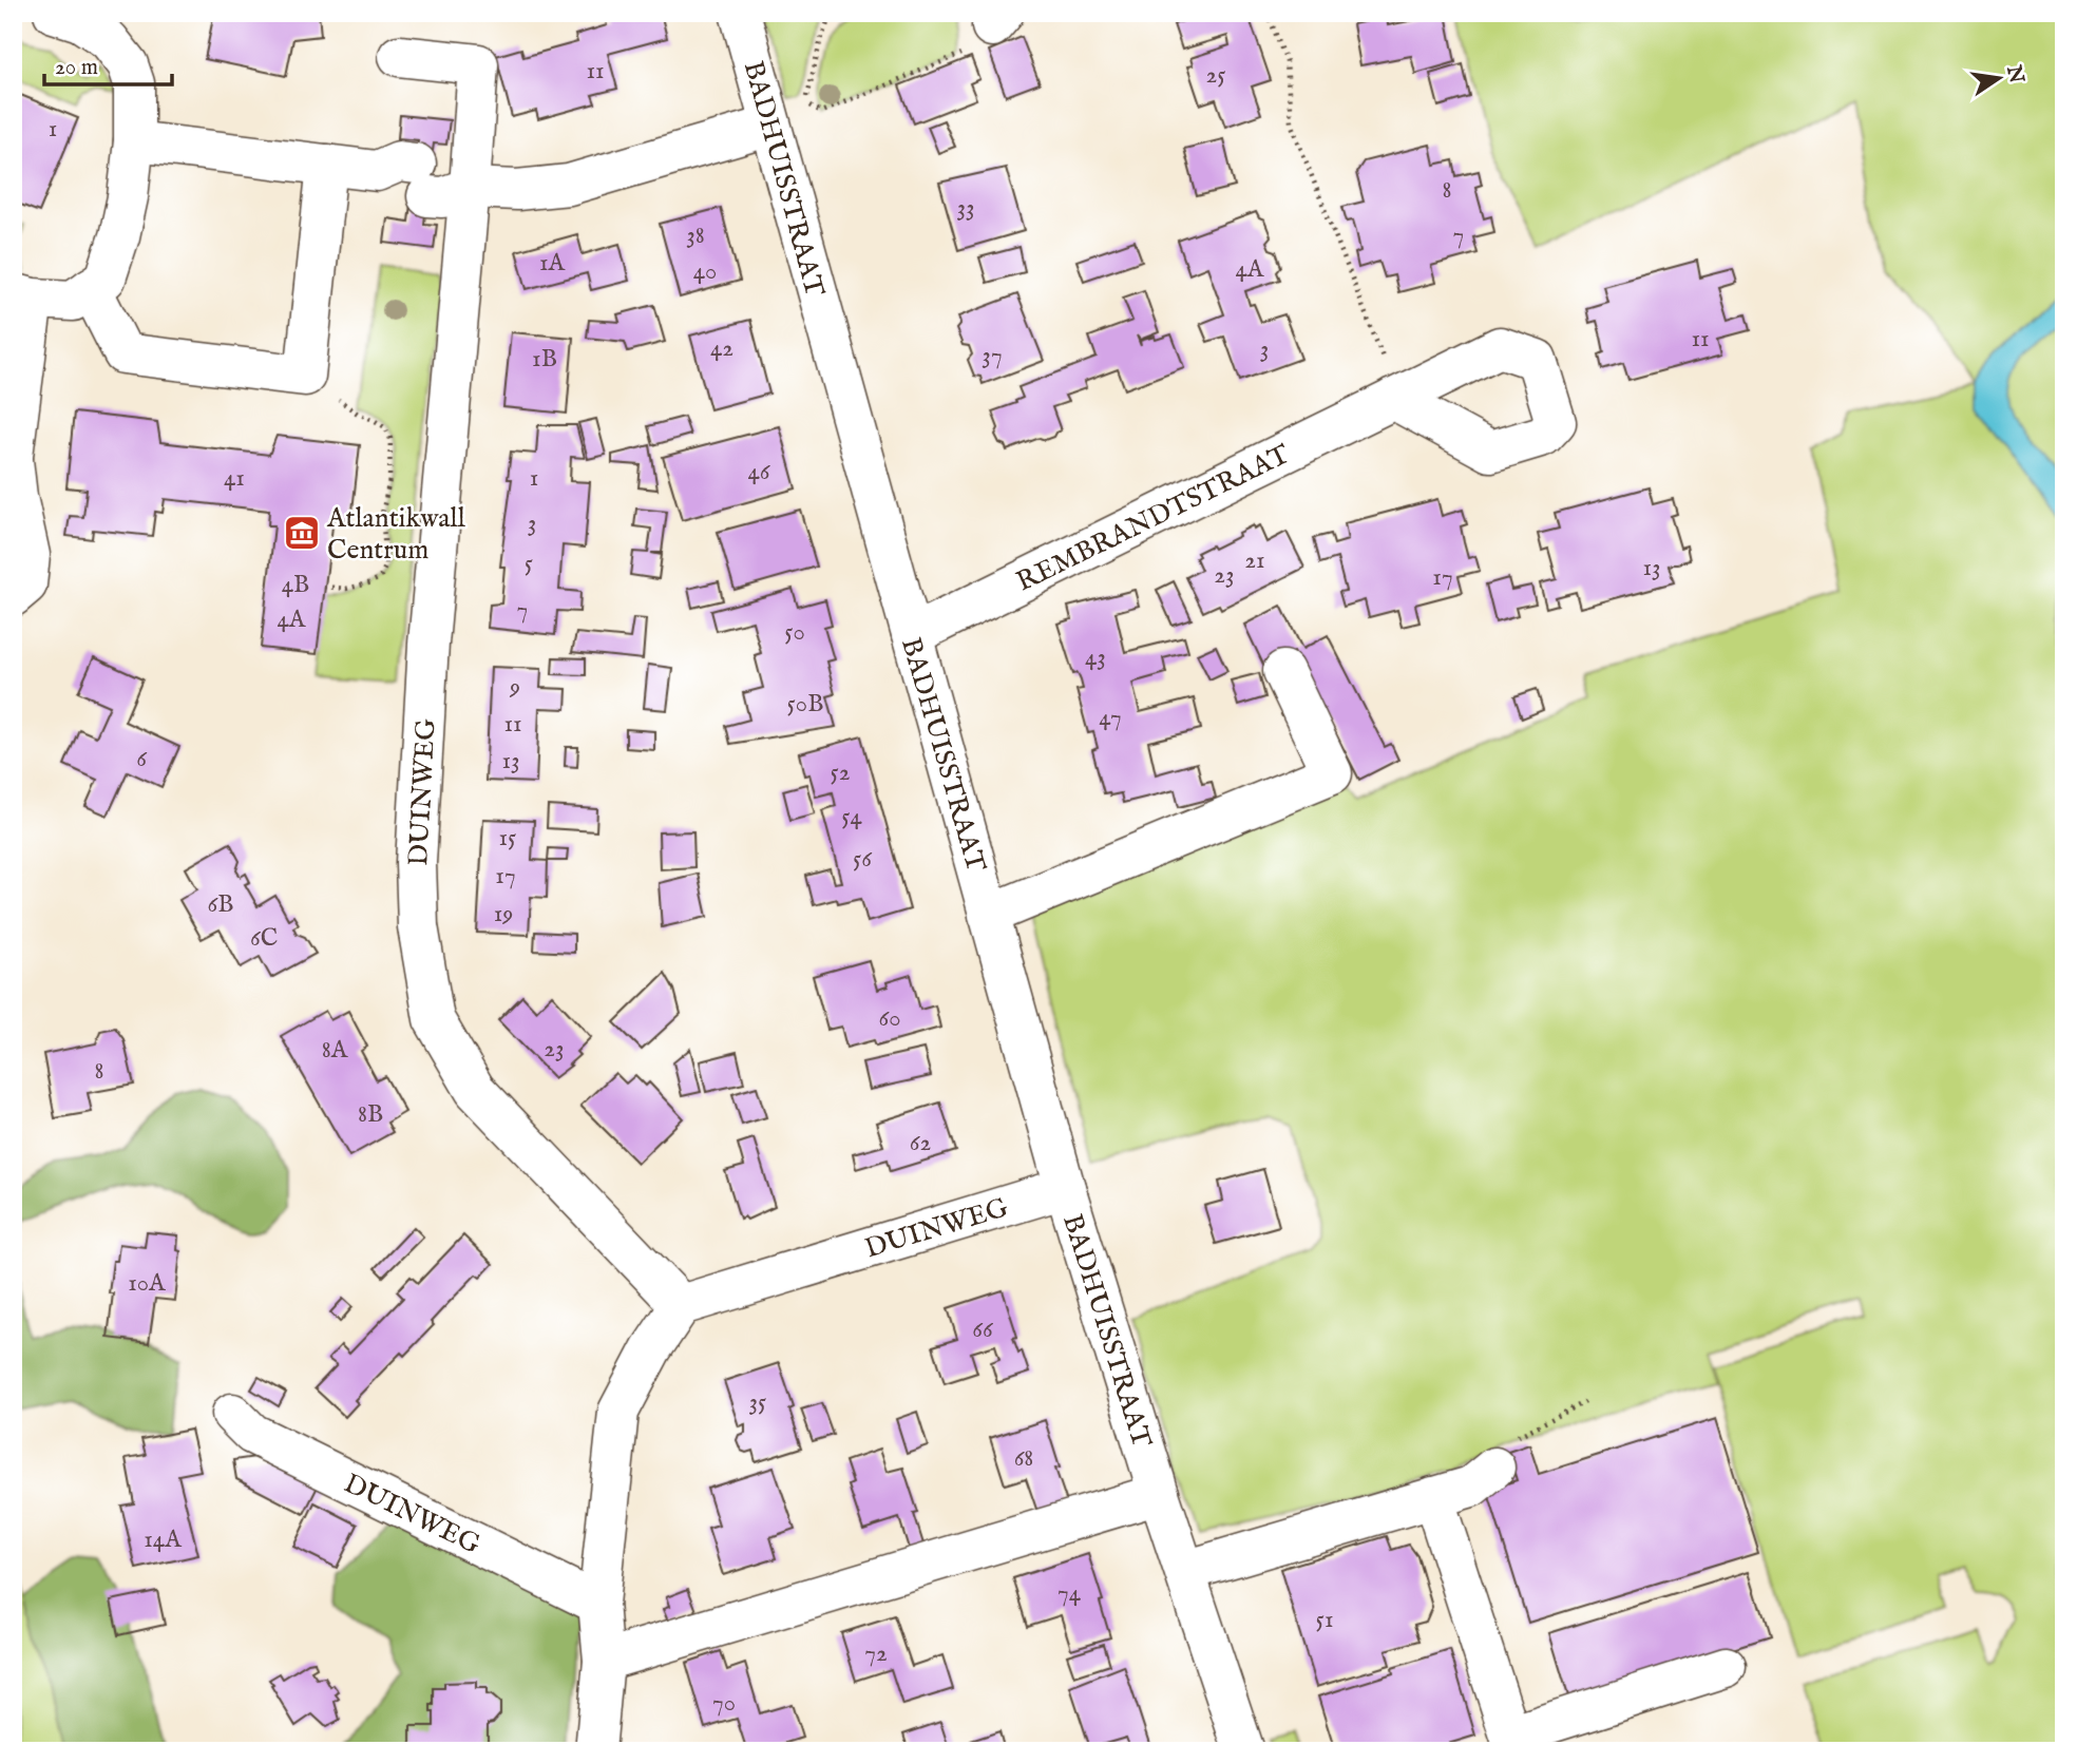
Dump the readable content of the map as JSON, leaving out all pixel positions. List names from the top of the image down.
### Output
{
  "streets": {
    "street": ["BADHUISSTRAAT", "REMBRANDTSTRAAT", "DUINWEG"]
  },
  "crossings": [
    ["BADHUISSTRAAT", "REMBRANDTSTRAAT"],
    ["BADHUISSTRAAT", "DUINWEG"]
  ],
  "places": {
    "museum": ["Atlantikwall Centrum"]
  },
  "house_numbers": [
    "11",
    "25",
    "1",
    "8",
    "33",
    "38",
    "7",
    "1A",
    "4A",
    "40",
    "11",
    "42",
    "3",
    "37",
    "1B",
    "46",
    "41",
    "1",
    "3",
    "21",
    "5",
    "13",
    "23",
    "17",
    "4B",
    "7",
    "4A",
    "50",
    "43",
    "9",
    "50B",
    "47",
    "11",
    "6",
    "13",
    "52",
    "54",
    "15",
    "56",
    "17",
    "6B",
    "19",
    "6C",
    "60",
    "23",
    "8A",
    "8",
    "8B",
    "62",
    "10A",
    "66",
    "35",
    "68",
    "14A",
    "74",
    "51",
    "72",
    "70"
  ],
  "scale_bar": "20 m",
  "north": "right"
}
